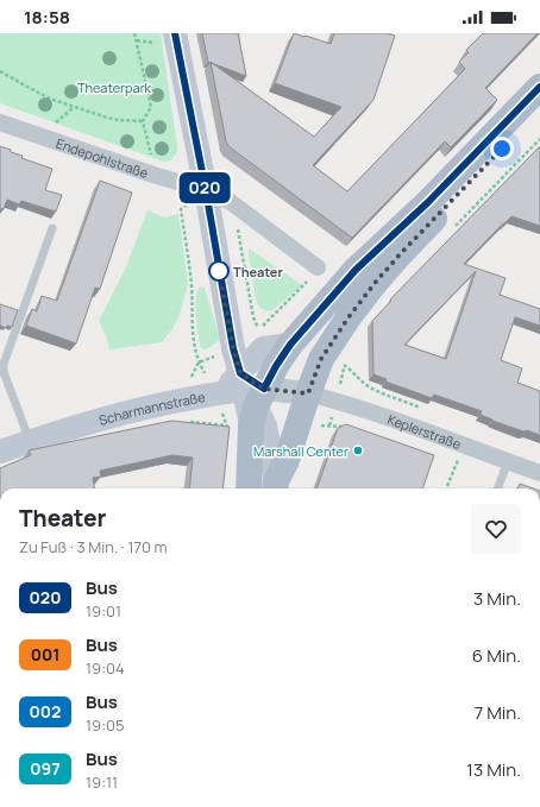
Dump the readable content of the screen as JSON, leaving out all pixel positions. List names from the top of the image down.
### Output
{
  "streets": {
    "main road": ["Scharmannstraße"],
    "street": ["Endepohlstraße", "Keplerstraße"]
  },
  "crossings": [
    ["Scharmannstraße", "Keplerstraße"]
  ],
  "parks": ["Theaterpark"],
  "places": ["Theater", "Marshall Center"],
  "lines": ["bus line 020"],
  "page": {
    "status": "18:58",
    "on_map": "020",
    "heading": ["Theater", "Zu Fuß · 3 Min. · 170 m"],
    "list": [
      {
        "mark": "020",
        "name": "Bus",
        "note": "19:01",
        "value": "3 Min."
      },
      {
        "mark": "001",
        "name": "Bus",
        "note": "19:04",
        "value": "6 Min."
      },
      {
        "mark": "002",
        "name": "Bus",
        "note": "19:05",
        "value": "7 Min."
      },
      {
        "mark": "097",
        "name": "Bus",
        "note": "19:11",
        "value": "13 Min."
      }
    ]
  }
}
